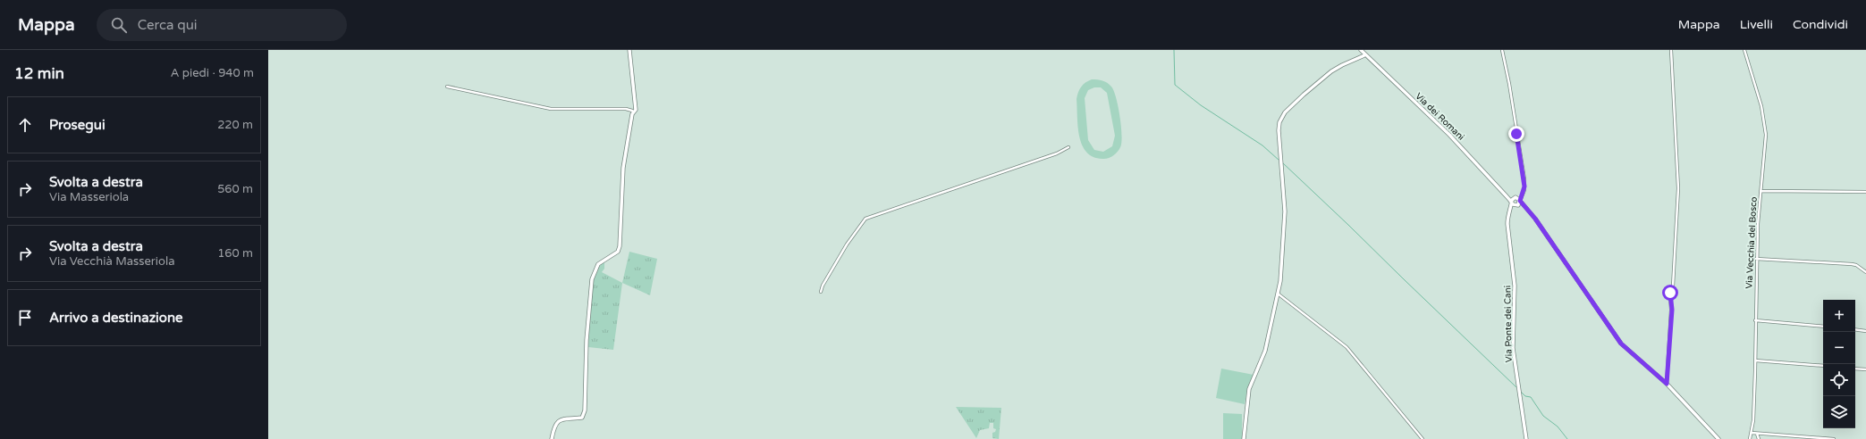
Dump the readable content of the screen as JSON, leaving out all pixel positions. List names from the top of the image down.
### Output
{
  "streets": {
    "main road": ["Via dei Romani", "Via Ponte dei Cani"],
    "street": ["Via Vecchia del Bosco"]
  },
  "crossings": [
    ["Via dei Romani", "Via Ponte dei Cani"]
  ],
  "page": {
    "header": "Mappa",
    "search": "Cerca qui",
    "nav": ["Mappa", "Livelli", "Condividi"],
    "heading": ["12 min", "A piedi · 940 m"],
    "list": [
      ["Prosegui", "220 m"],
      ["Svolta a destra", "Via Masseriola", "560 m"],
      ["Svolta a destra", "Via Vecchià Masseriola", "160 m"],
      "Arrivo a destinazione"
    ],
    "map_buttons": ["+", "−"]
  }
}
